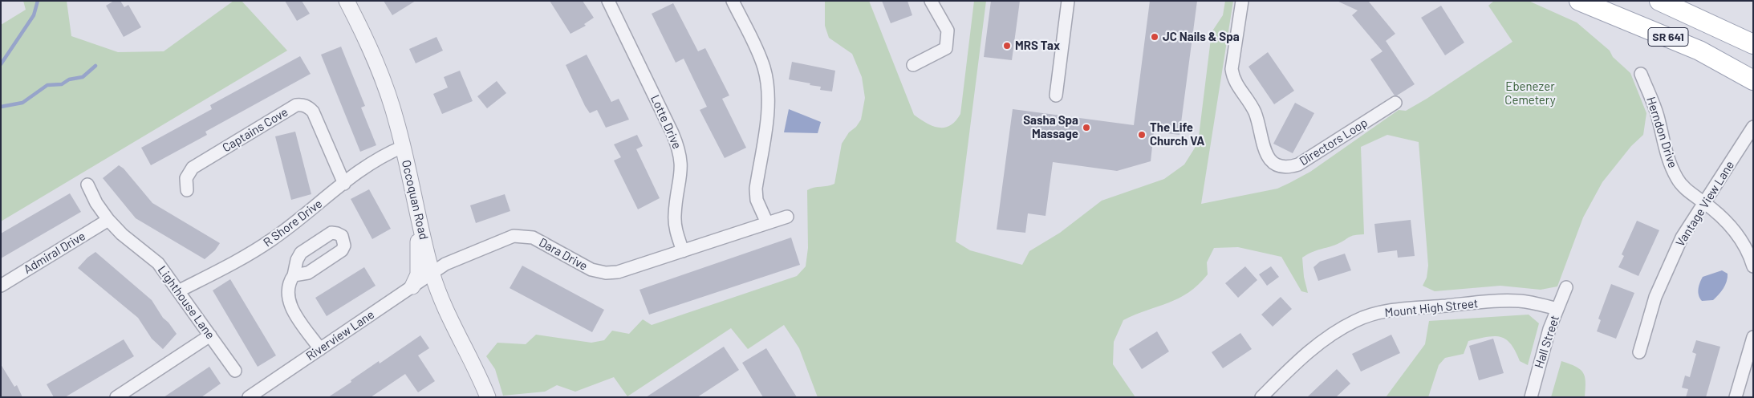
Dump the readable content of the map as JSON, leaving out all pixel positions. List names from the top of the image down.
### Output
{
  "streets": {
    "main road": ["SR 641"],
    "street": [
      "Lotte Drive",
      "Captains Cove",
      "Herndon Drive",
      "Directors Loop",
      "Occoquan Road",
      "Vantage View Lane",
      "R Shore Drive",
      "Admiral Drive",
      "Dara Drive",
      "Lighthouse Lane",
      "Mount High Street",
      "Riverview Lane",
      "Hall Street"
    ]
  },
  "crossings": [
    ["Lotte Drive", "Dara Drive"],
    ["Captains Cove", "R Shore Drive"],
    ["Herndon Drive", "Vantage View Lane"],
    ["Occoquan Road", "R Shore Drive"],
    ["Occoquan Road", "Dara Drive"],
    ["Occoquan Road", "Riverview Lane"],
    ["R Shore Drive", "Lighthouse Lane"],
    ["Admiral Drive", "Lighthouse Lane"],
    ["Dara Drive", "Riverview Lane"],
    ["Mount High Street", "Hall Street"]
  ],
  "parks": ["Ebenezer Cemetery"],
  "places": [
    "JC Nails & Spa",
    "MRS Tax",
    "Sasha Spa Massage",
    "The Life Church VA"
  ]
}
